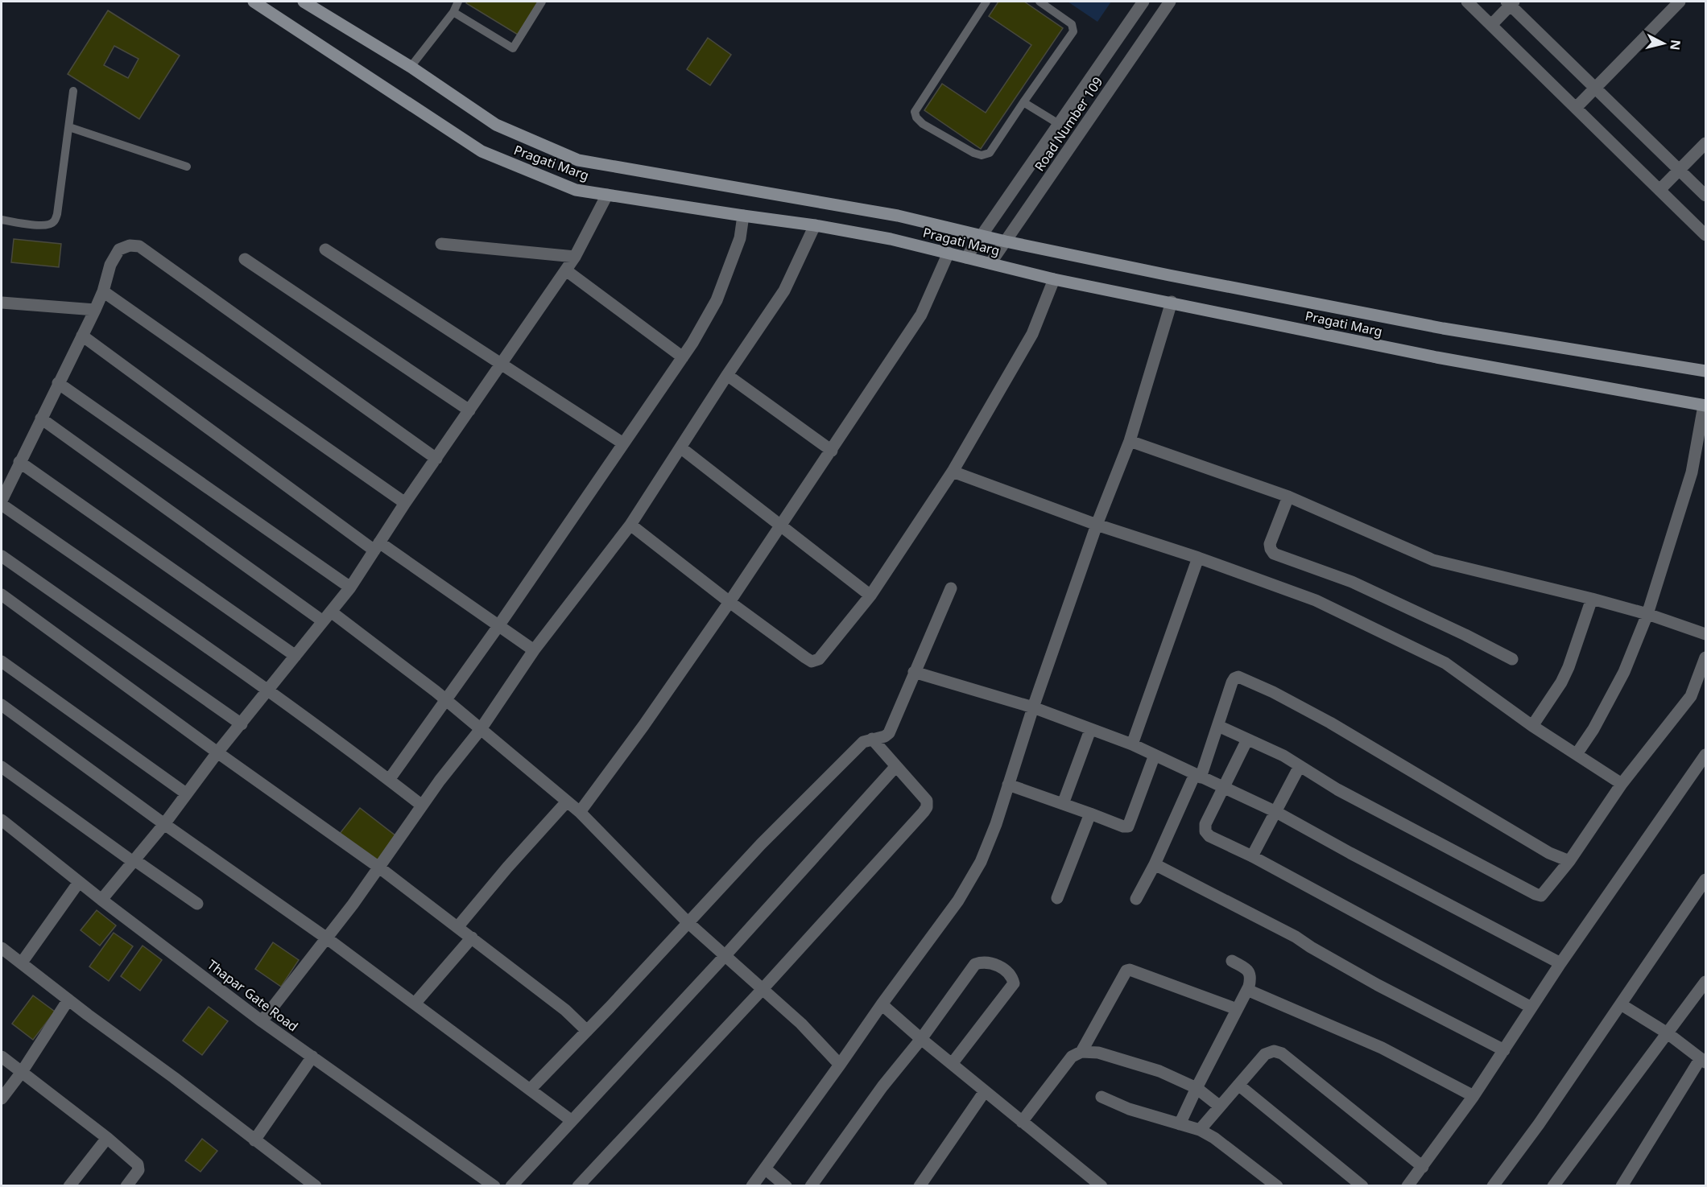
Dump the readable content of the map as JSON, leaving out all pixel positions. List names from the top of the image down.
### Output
{
  "streets": {
    "main road": ["Pragati Marg"],
    "street": ["Road Number 109", "Thapar Gate Road"]
  },
  "crossings": [
    ["Road Number 109", "Pragati Marg"]
  ],
  "north": "right"
}
